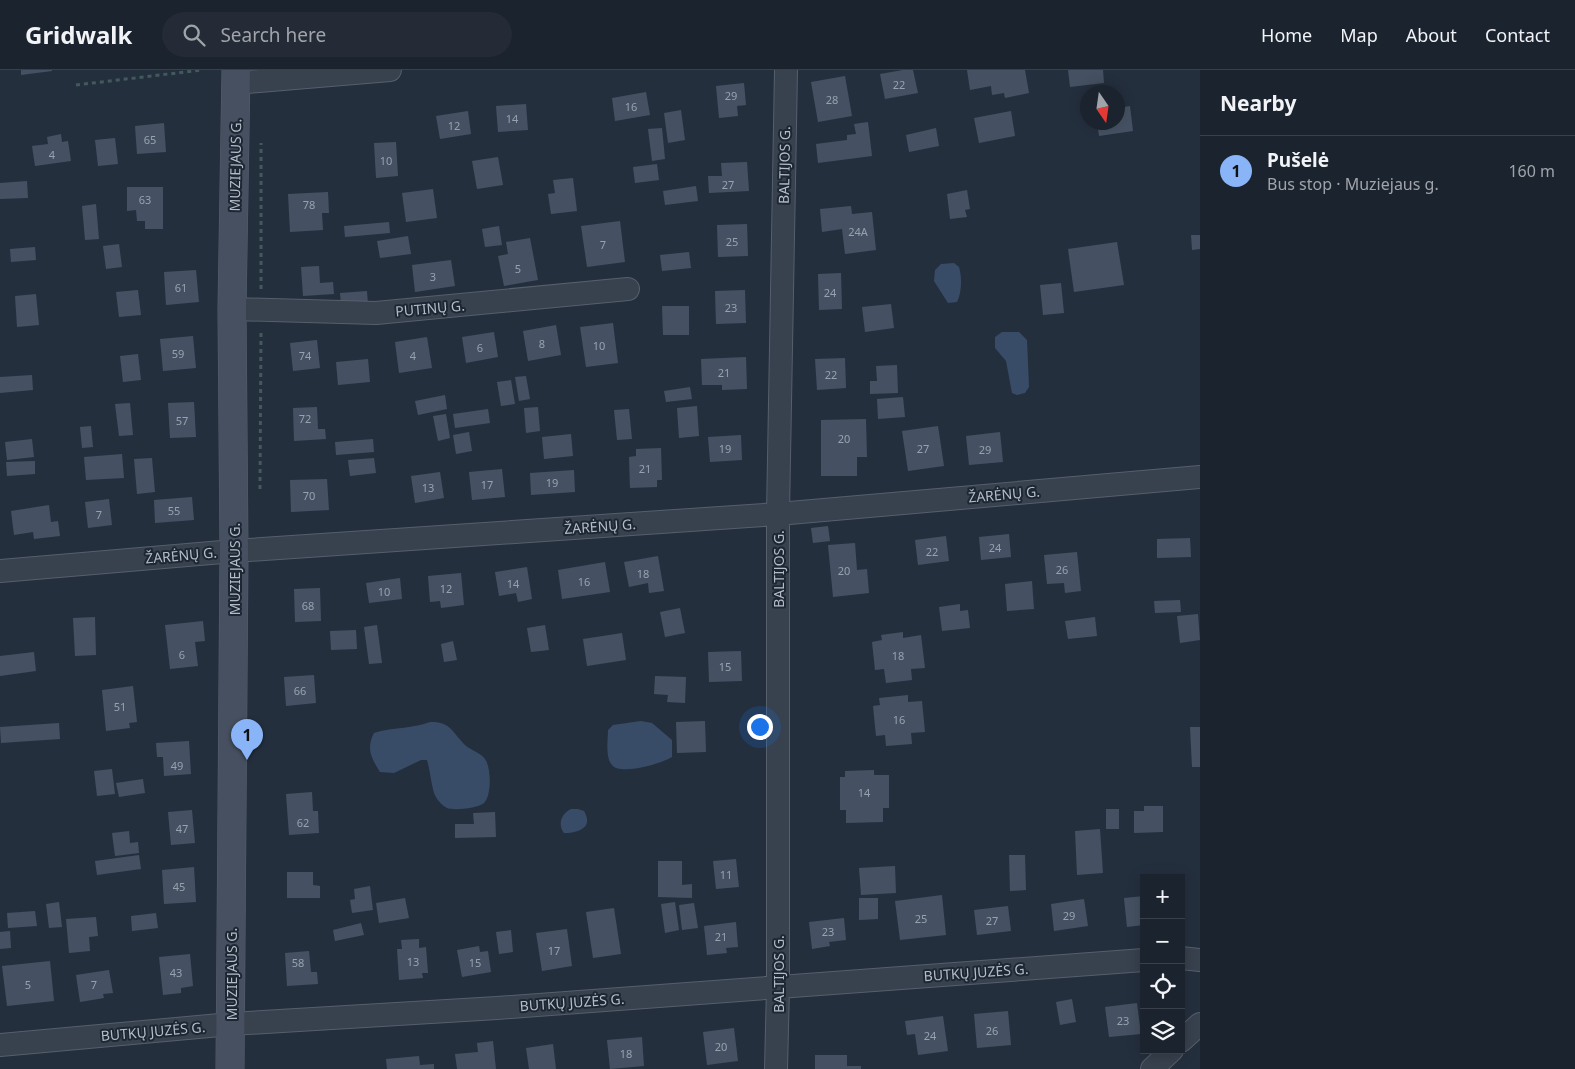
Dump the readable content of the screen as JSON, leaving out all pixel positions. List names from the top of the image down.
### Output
{
  "streets": {
    "main road": ["MUZIEJAUS G."],
    "street": [
      "BALTIJOS G.",
      "PUTINŲ G.",
      "ŽARĖNŲ G.",
      "BUTKŲ JUZĖS G."
    ]
  },
  "crossings": [
    ["MUZIEJAUS G.", "PUTINŲ G."],
    ["MUZIEJAUS G.", "ŽARĖNŲ G."],
    ["MUZIEJAUS G.", "BUTKŲ JUZĖS G."],
    ["BALTIJOS G.", "ŽARĖNŲ G."],
    ["BALTIJOS G.", "BUTKŲ JUZĖS G."]
  ],
  "house_numbers": [
    "22",
    "29",
    "28",
    "16",
    "14",
    "12",
    "65",
    "4",
    "10",
    "27",
    "63",
    "78",
    "24A",
    "25",
    "7",
    "5",
    "3",
    "61",
    "24",
    "23",
    "8",
    "10",
    "6",
    "59",
    "74",
    "4",
    "21",
    "22",
    "72",
    "57",
    "20",
    "19",
    "27",
    "29",
    "21",
    "19",
    "17",
    "13",
    "70",
    "55",
    "7",
    "24",
    "22",
    "26",
    "20",
    "18",
    "16",
    "14",
    "12",
    "10",
    "68",
    "6",
    "18",
    "15",
    "66",
    "51",
    "16",
    "49",
    "14",
    "62",
    "47",
    "11",
    "45",
    "29",
    "25",
    "27",
    "23",
    "21",
    "17",
    "13",
    "58",
    "15",
    "43",
    "5",
    "7",
    "23",
    "26",
    "24",
    "20",
    "18"
  ],
  "north": "bottom",
  "page": {
    "header": "Gridwalk",
    "search": "Search here",
    "nav": [
      "Home",
      "Map",
      "About",
      "Contact"
    ],
    "heading": "Nearby",
    "list": [
      {
        "mark": "1",
        "name": "Pušelė",
        "note": "Bus stop · Muziejaus g.",
        "value": "160 m"
      }
    ],
    "pins": "1",
    "map_buttons": ["+", "−"]
  }
}
